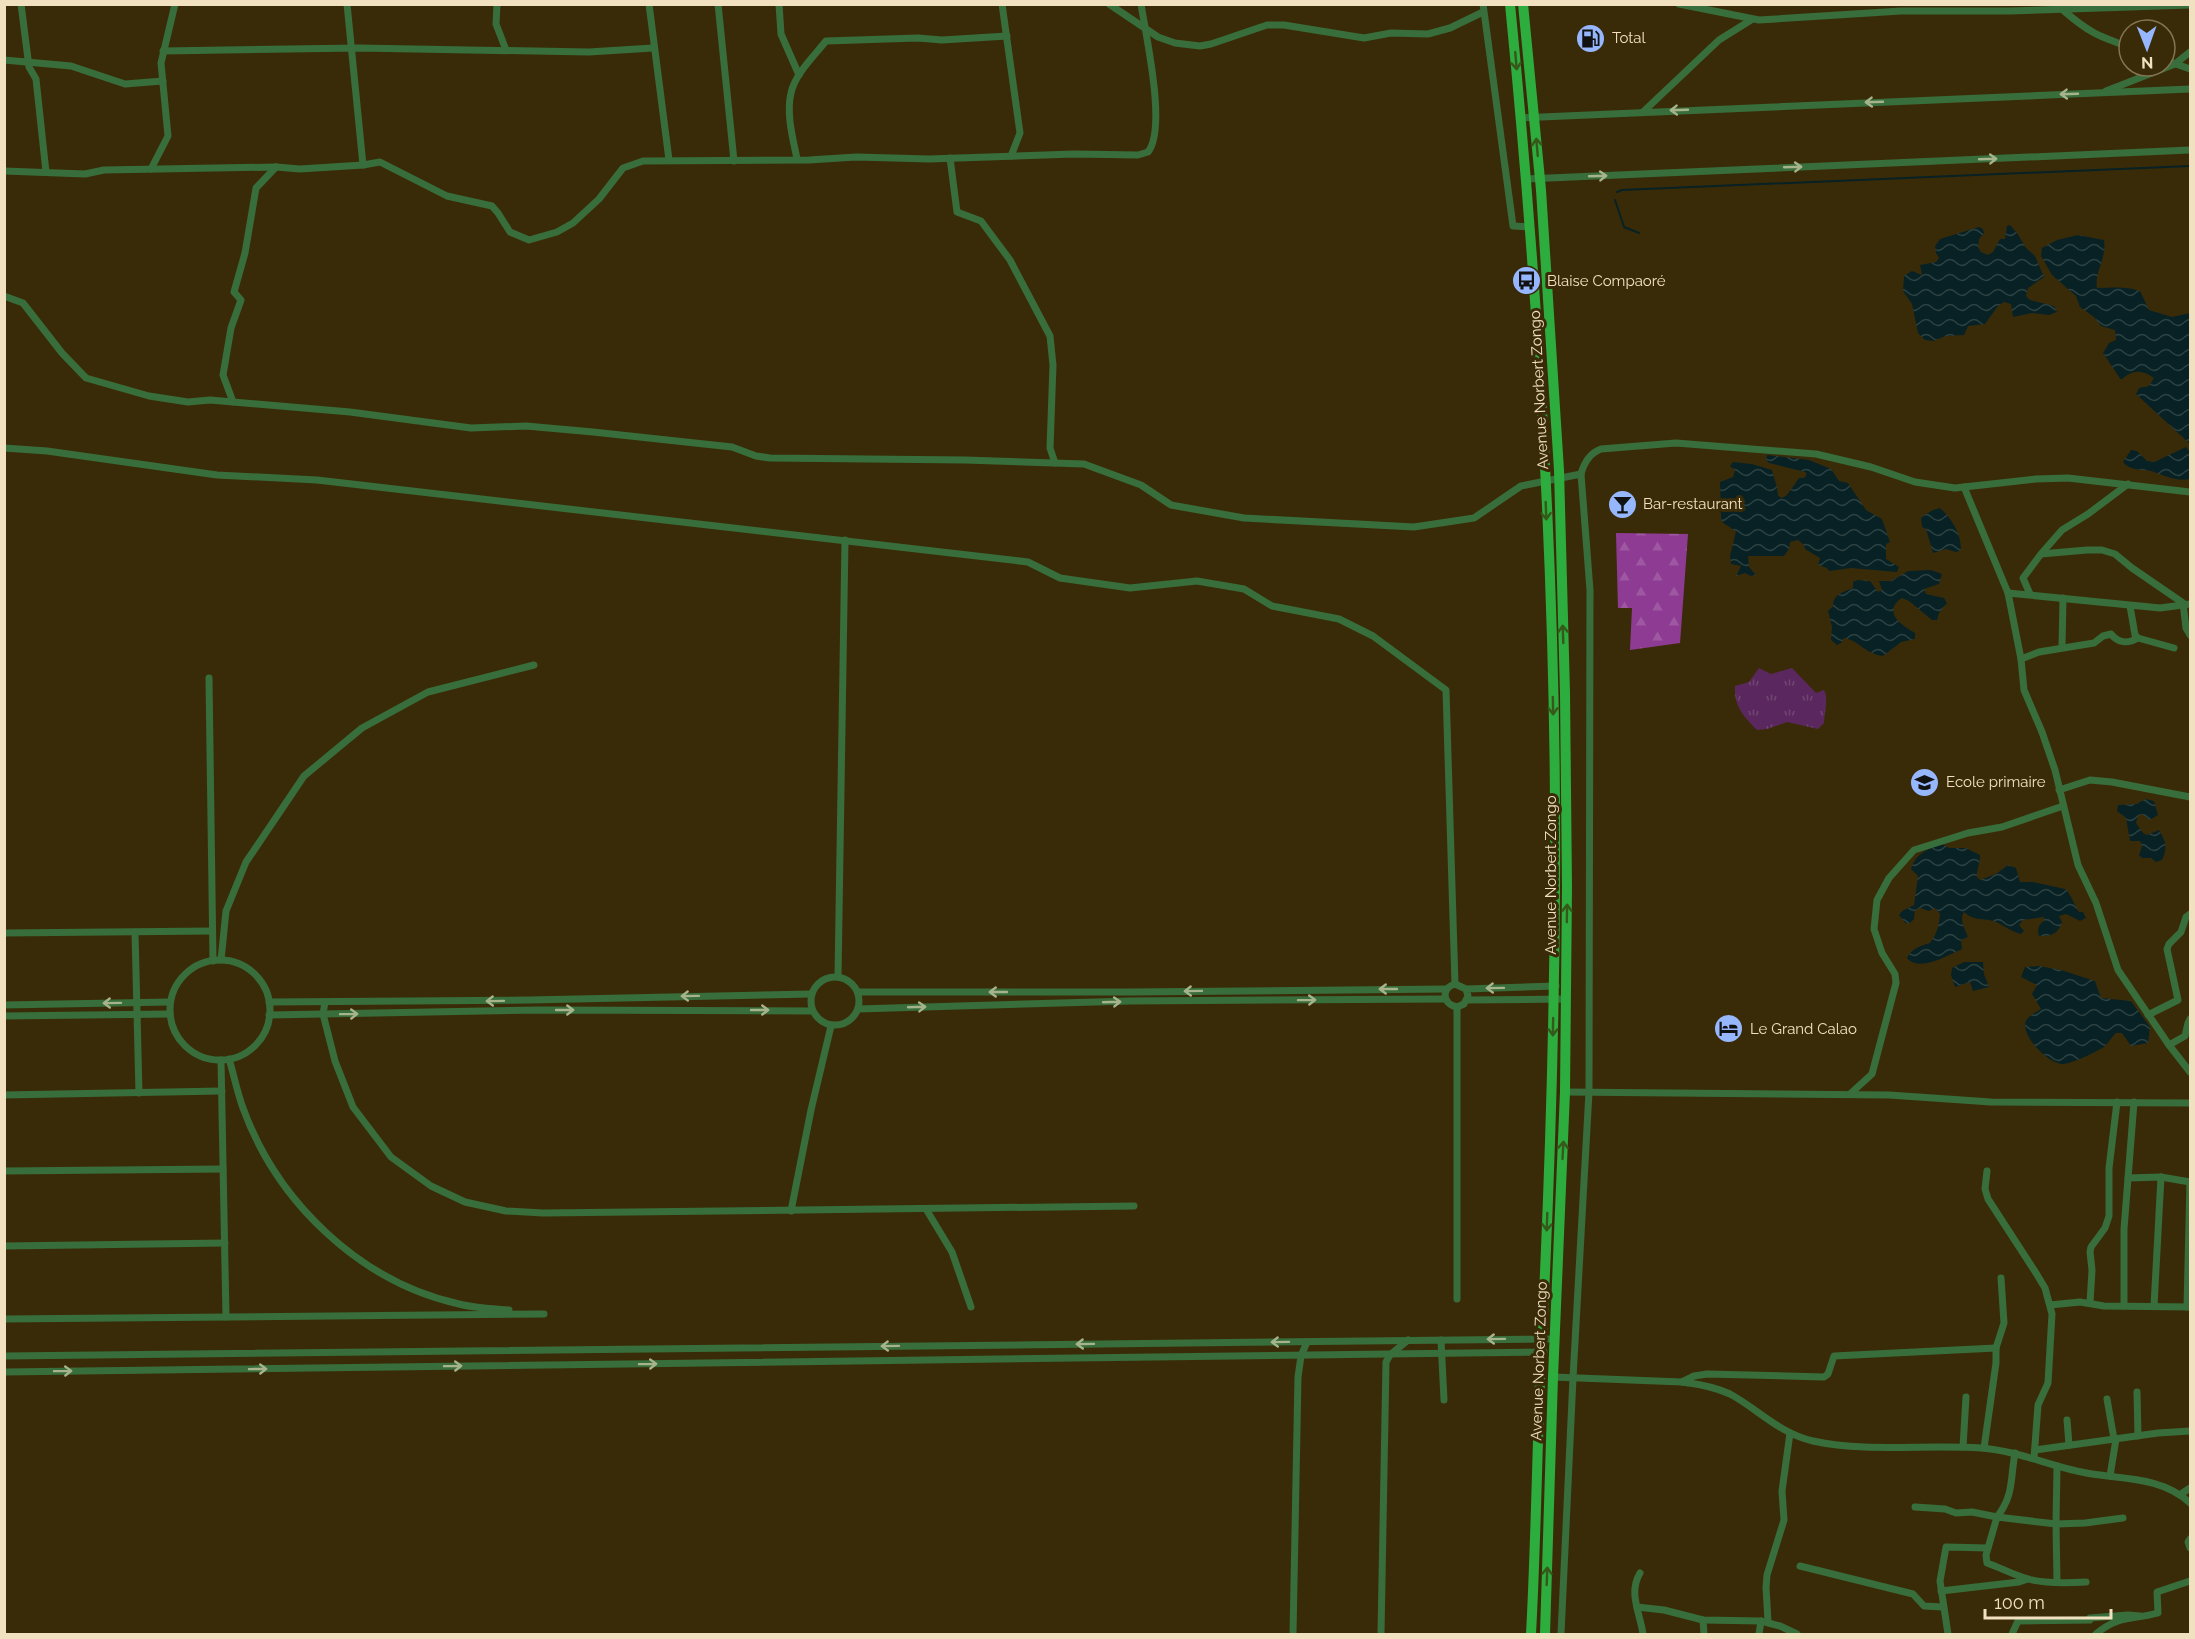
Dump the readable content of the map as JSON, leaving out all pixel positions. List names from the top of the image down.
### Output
{
  "streets": {
    "main road": ["Avenue Norbert Zongo"]
  },
  "places": {
    "fuel station": ["Total"],
    "bus stop": ["Blaise Compaoré"],
    "bar": ["Bar-restaurant"],
    "school or university": ["Ecole primaire"],
    "hotel": ["Le Grand Calao"]
  },
  "scale_bar": "100 m",
  "north": "bottom"
}
